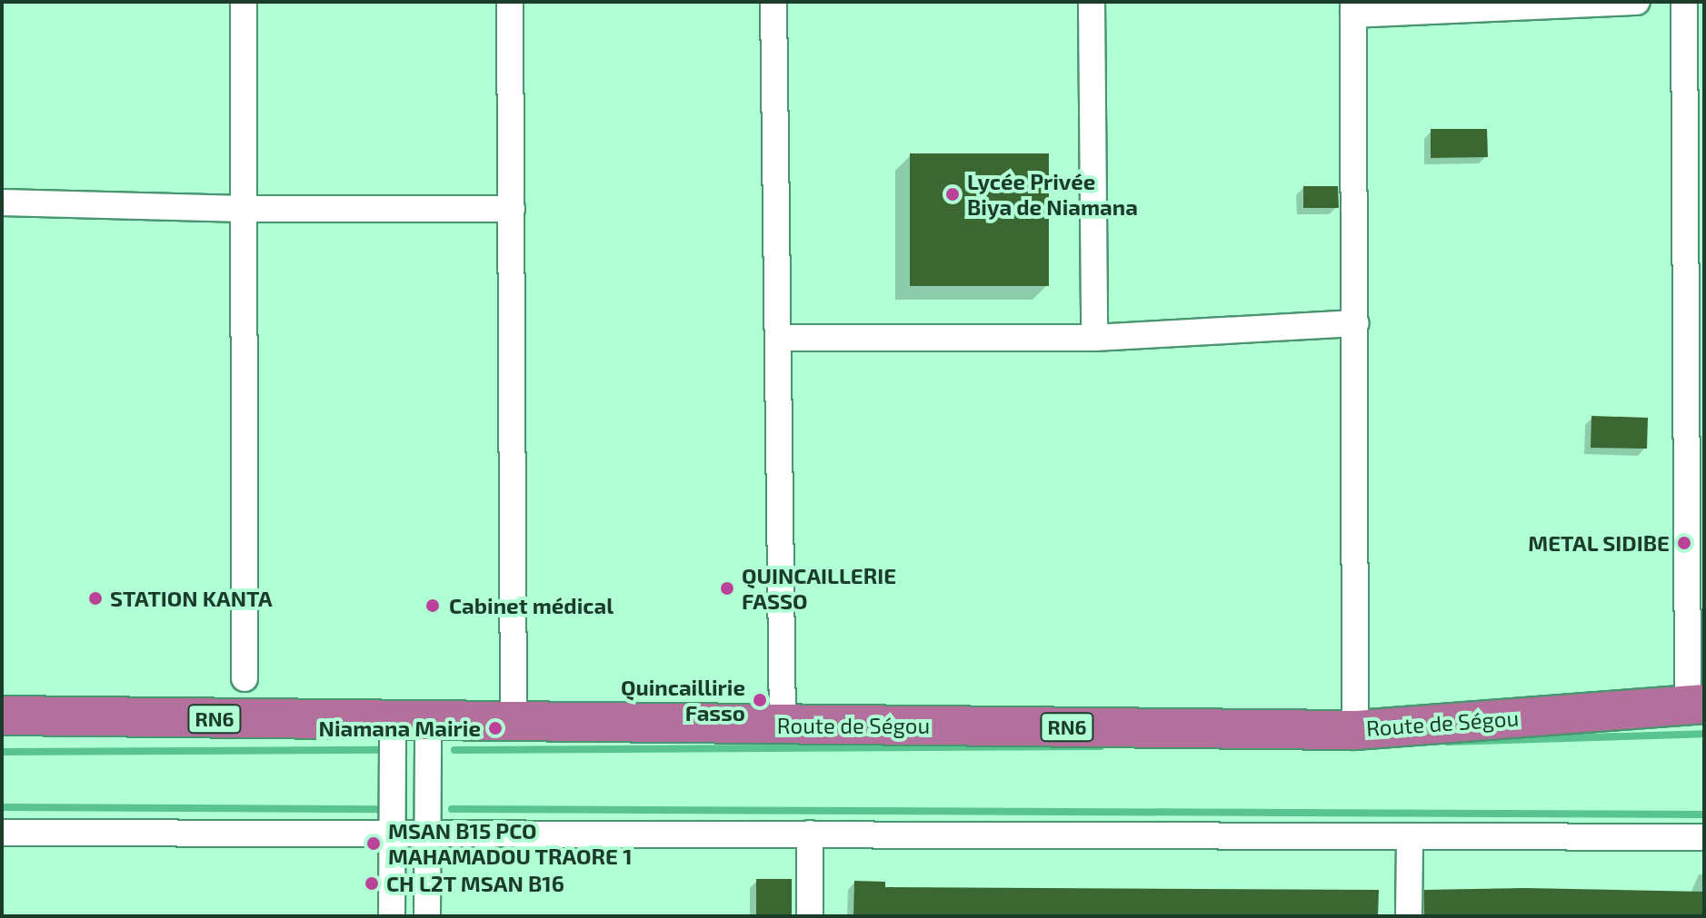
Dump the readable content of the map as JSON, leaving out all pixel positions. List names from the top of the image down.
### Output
{
  "streets": {
    "highway": ["RN6", "Route de Ségou"]
  },
  "places": [
    "Lycée Privée Biya de Niamana",
    "METAL SIDIBE",
    "QUINCAILLERIE FASSO",
    "STATION KANTA",
    "Cabinet médical",
    "Quincaillirie Fasso",
    "Niamana Mairie",
    "MSAN B15 PCO MAHAMADOU TRAORE 1",
    "CH L2T MSAN B16"
  ]
}
